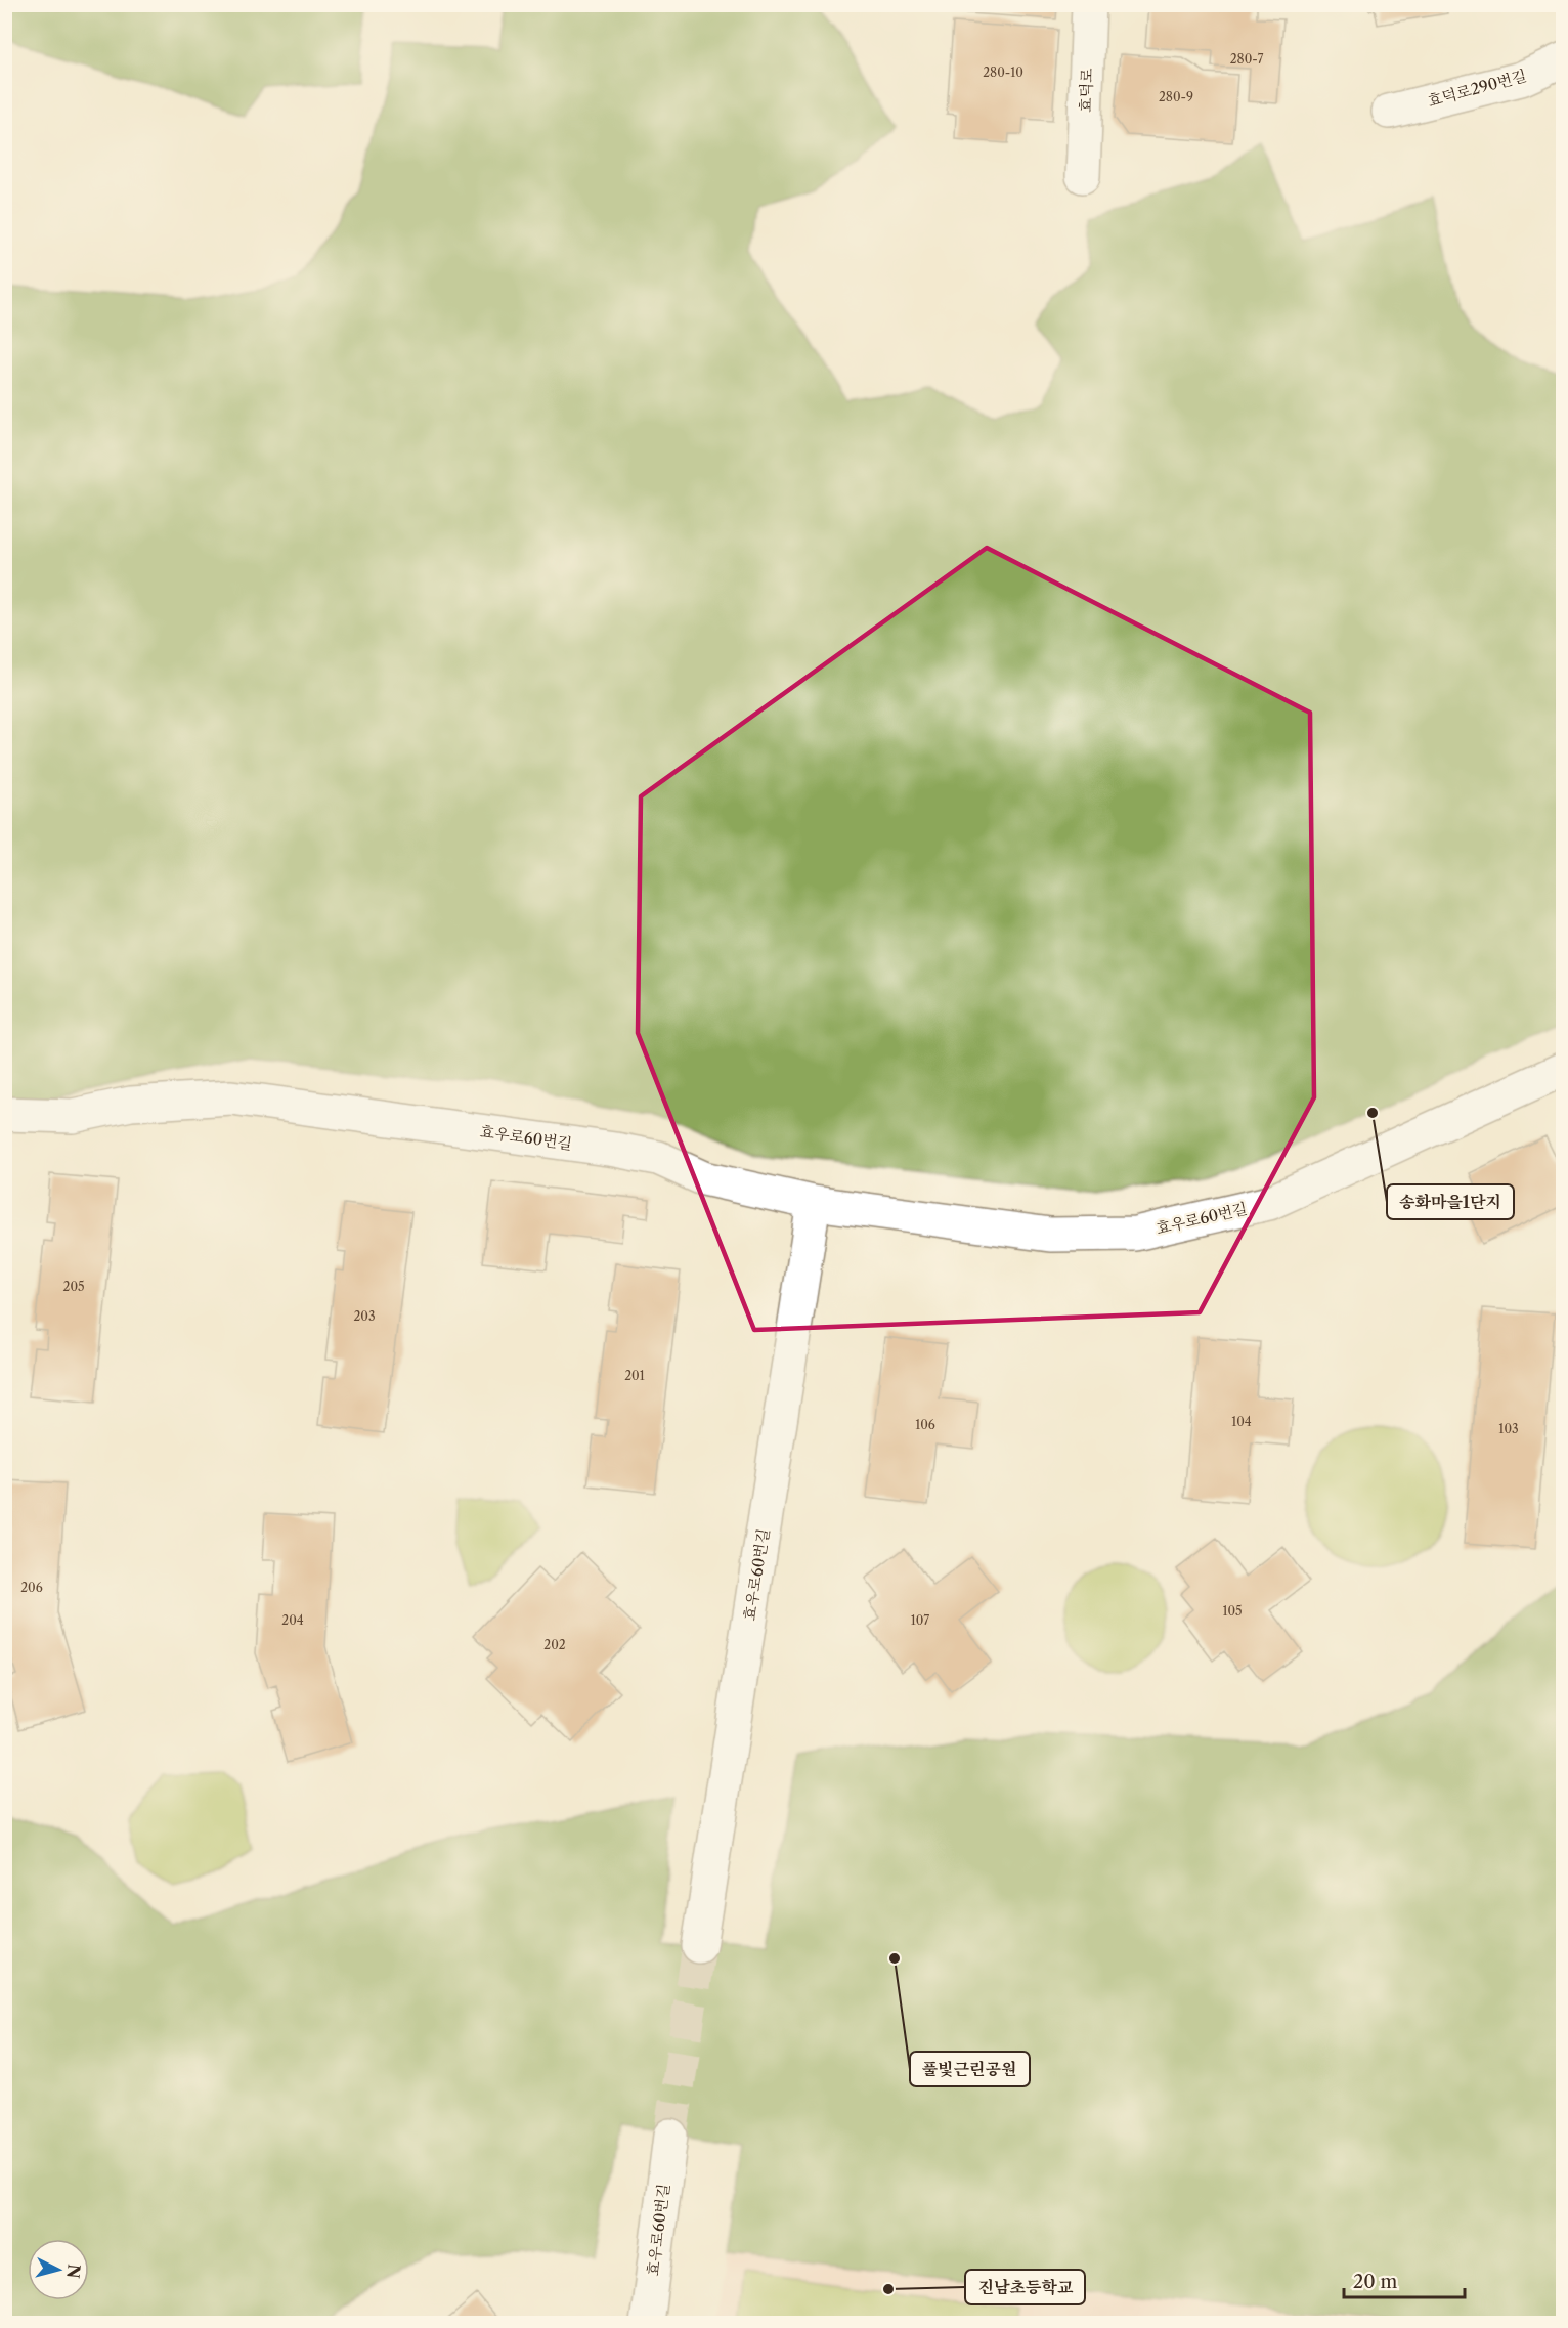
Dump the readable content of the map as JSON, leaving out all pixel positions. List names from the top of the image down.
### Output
{
  "streets": {
    "street": ["효덕로290번길", "효덕로", "효우로60번길"]
  },
  "places": ["송화마을1단지", "풀빛근린공원", "진남초등학교"],
  "house_numbers": [
    "280-7",
    "280-10",
    "280-9",
    "205",
    "203",
    "201",
    "104",
    "106",
    "103",
    "206",
    "105",
    "204",
    "107",
    "202"
  ],
  "scale_bar": "20 m",
  "north": "right"
}
